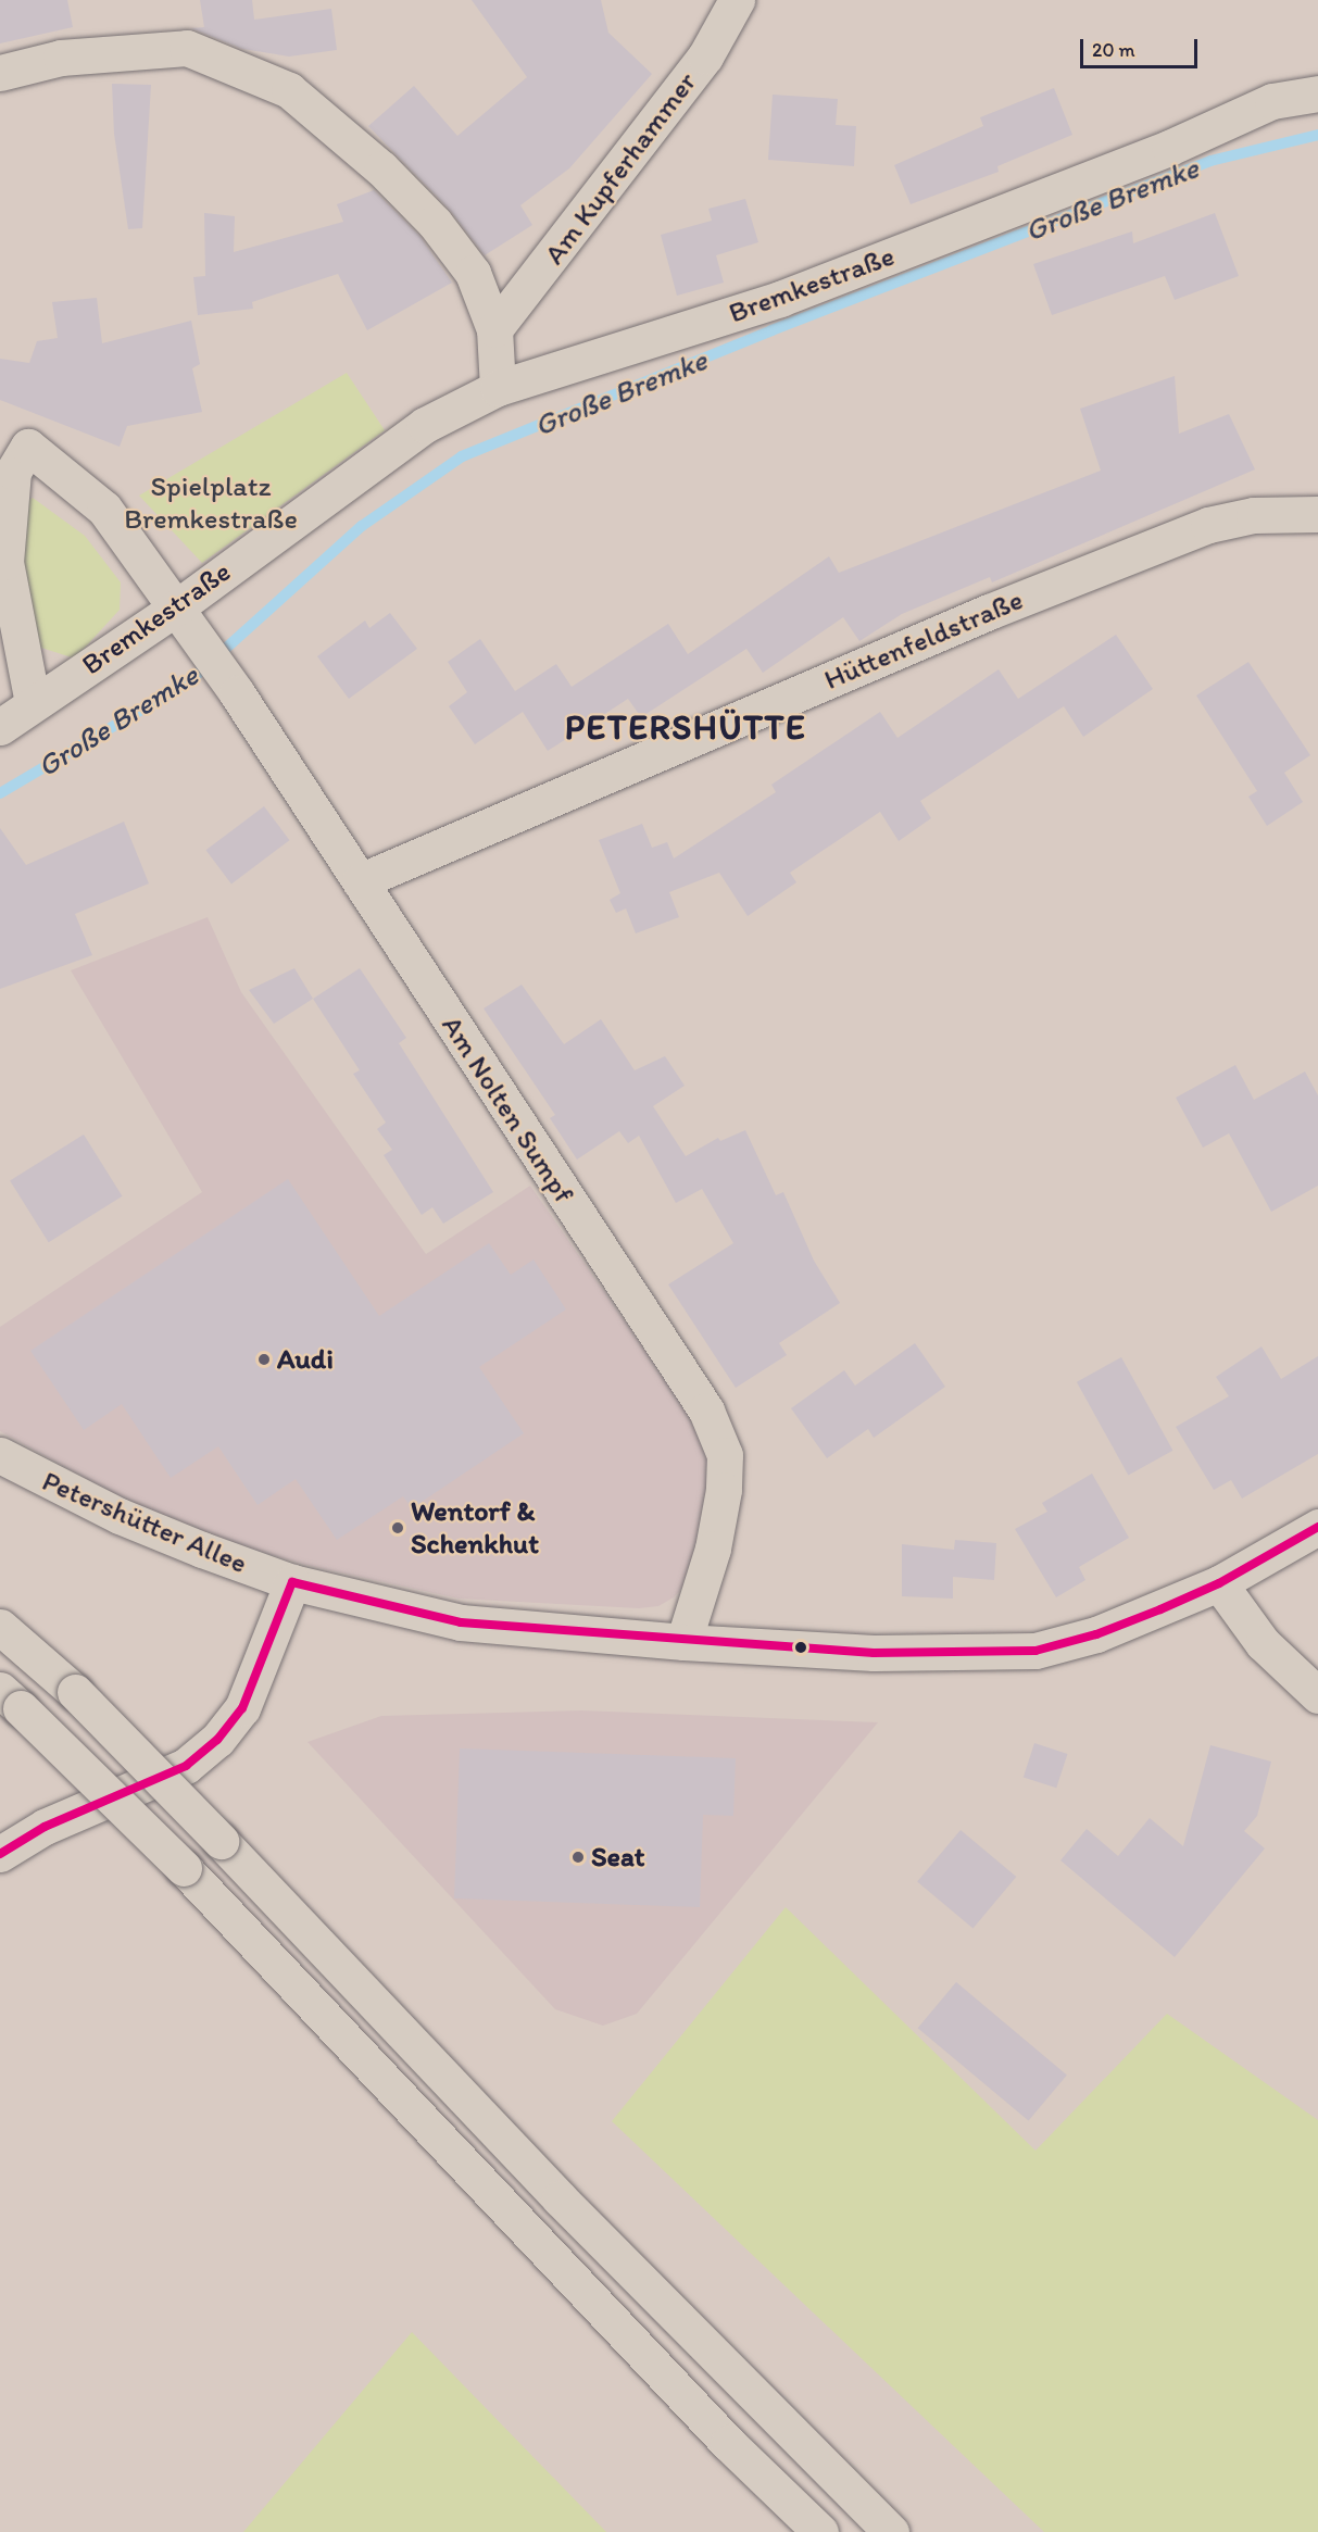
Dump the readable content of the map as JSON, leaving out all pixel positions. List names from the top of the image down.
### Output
{
  "streets": {
    "main road": [
      "Am Kupferhammer",
      "Bremkestraße",
      "Hüttenfeldstraße",
      "Am Nolten Sumpf",
      "Petershütter Allee"
    ]
  },
  "crossings": [
    ["Bremkestraße", "Am Nolten Sumpf"],
    ["Hüttenfeldstraße", "Am Nolten Sumpf"],
    ["Am Nolten Sumpf", "Petershütter Allee"]
  ],
  "districts": ["PETERSHÜTTE"],
  "water": ["Große Bremke"],
  "parks": ["Spielplatz Bremkestraße"],
  "places": ["Audi", "Wentorf & Schenkhut", "Seat"],
  "scale_bar": "20 m"
}
